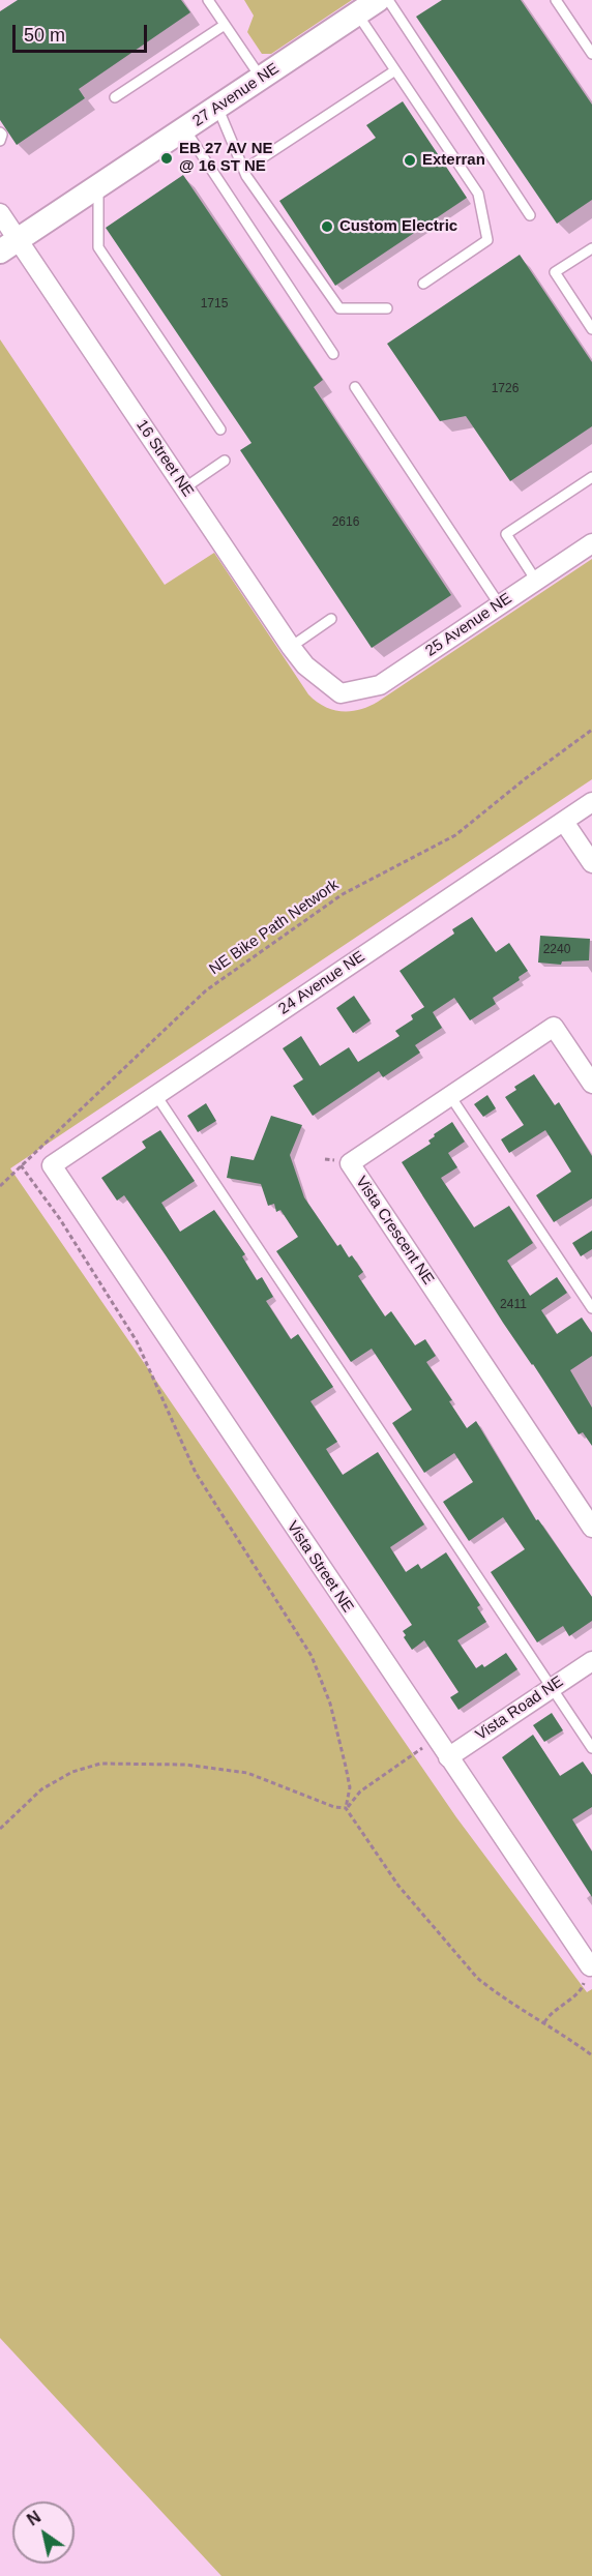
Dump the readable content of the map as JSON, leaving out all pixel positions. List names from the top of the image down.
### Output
{
  "streets": {
    "street": [
      "27 Avenue NE",
      "16 Street NE",
      "25 Avenue NE",
      "24 Avenue NE",
      "Vista Crescent NE",
      "Vista Street NE",
      "Vista Road NE"
    ],
    "path": ["NE Bike Path Network"]
  },
  "crossings": [
    ["27 Avenue NE", "16 Street NE"],
    ["16 Street NE", "25 Avenue NE"],
    ["24 Avenue NE", "Vista Street NE"],
    ["Vista Street NE", "Vista Road NE"]
  ],
  "places": ["EB 27 AV NE @ 16 ST NE", "Exterran", "Custom Electric"],
  "house_numbers": [
    "1715",
    "1726",
    "2616",
    "2240",
    "2411"
  ],
  "scale_bar": "50 m",
  "north": "top left"
}
